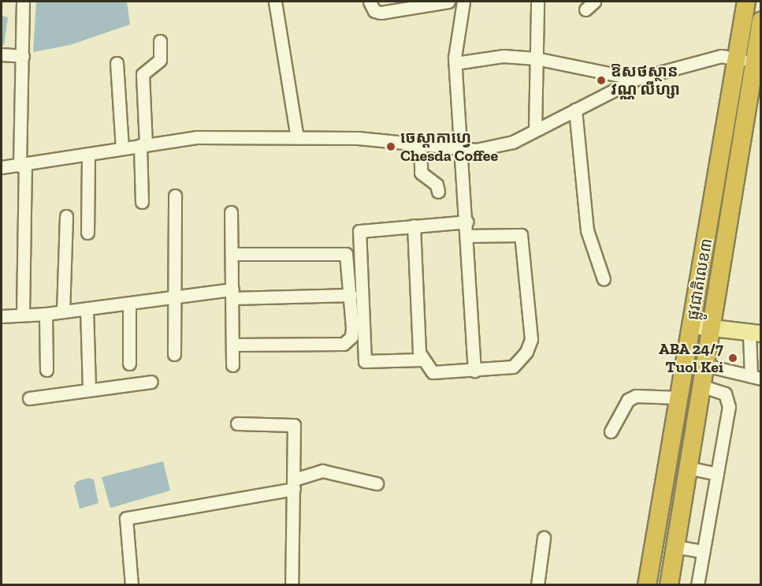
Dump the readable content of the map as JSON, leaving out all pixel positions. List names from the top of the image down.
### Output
{
  "streets": {
    "highway": ["ផ្លូវជាតិលេខ៣"]
  },
  "places": ["ឱសថស្ថាន វណ្ណ លីហ្សា", "ចេស្ដាកាហ្វេ Chesda Coffee", "ABA 24/7 Tuol Kei"]
}
